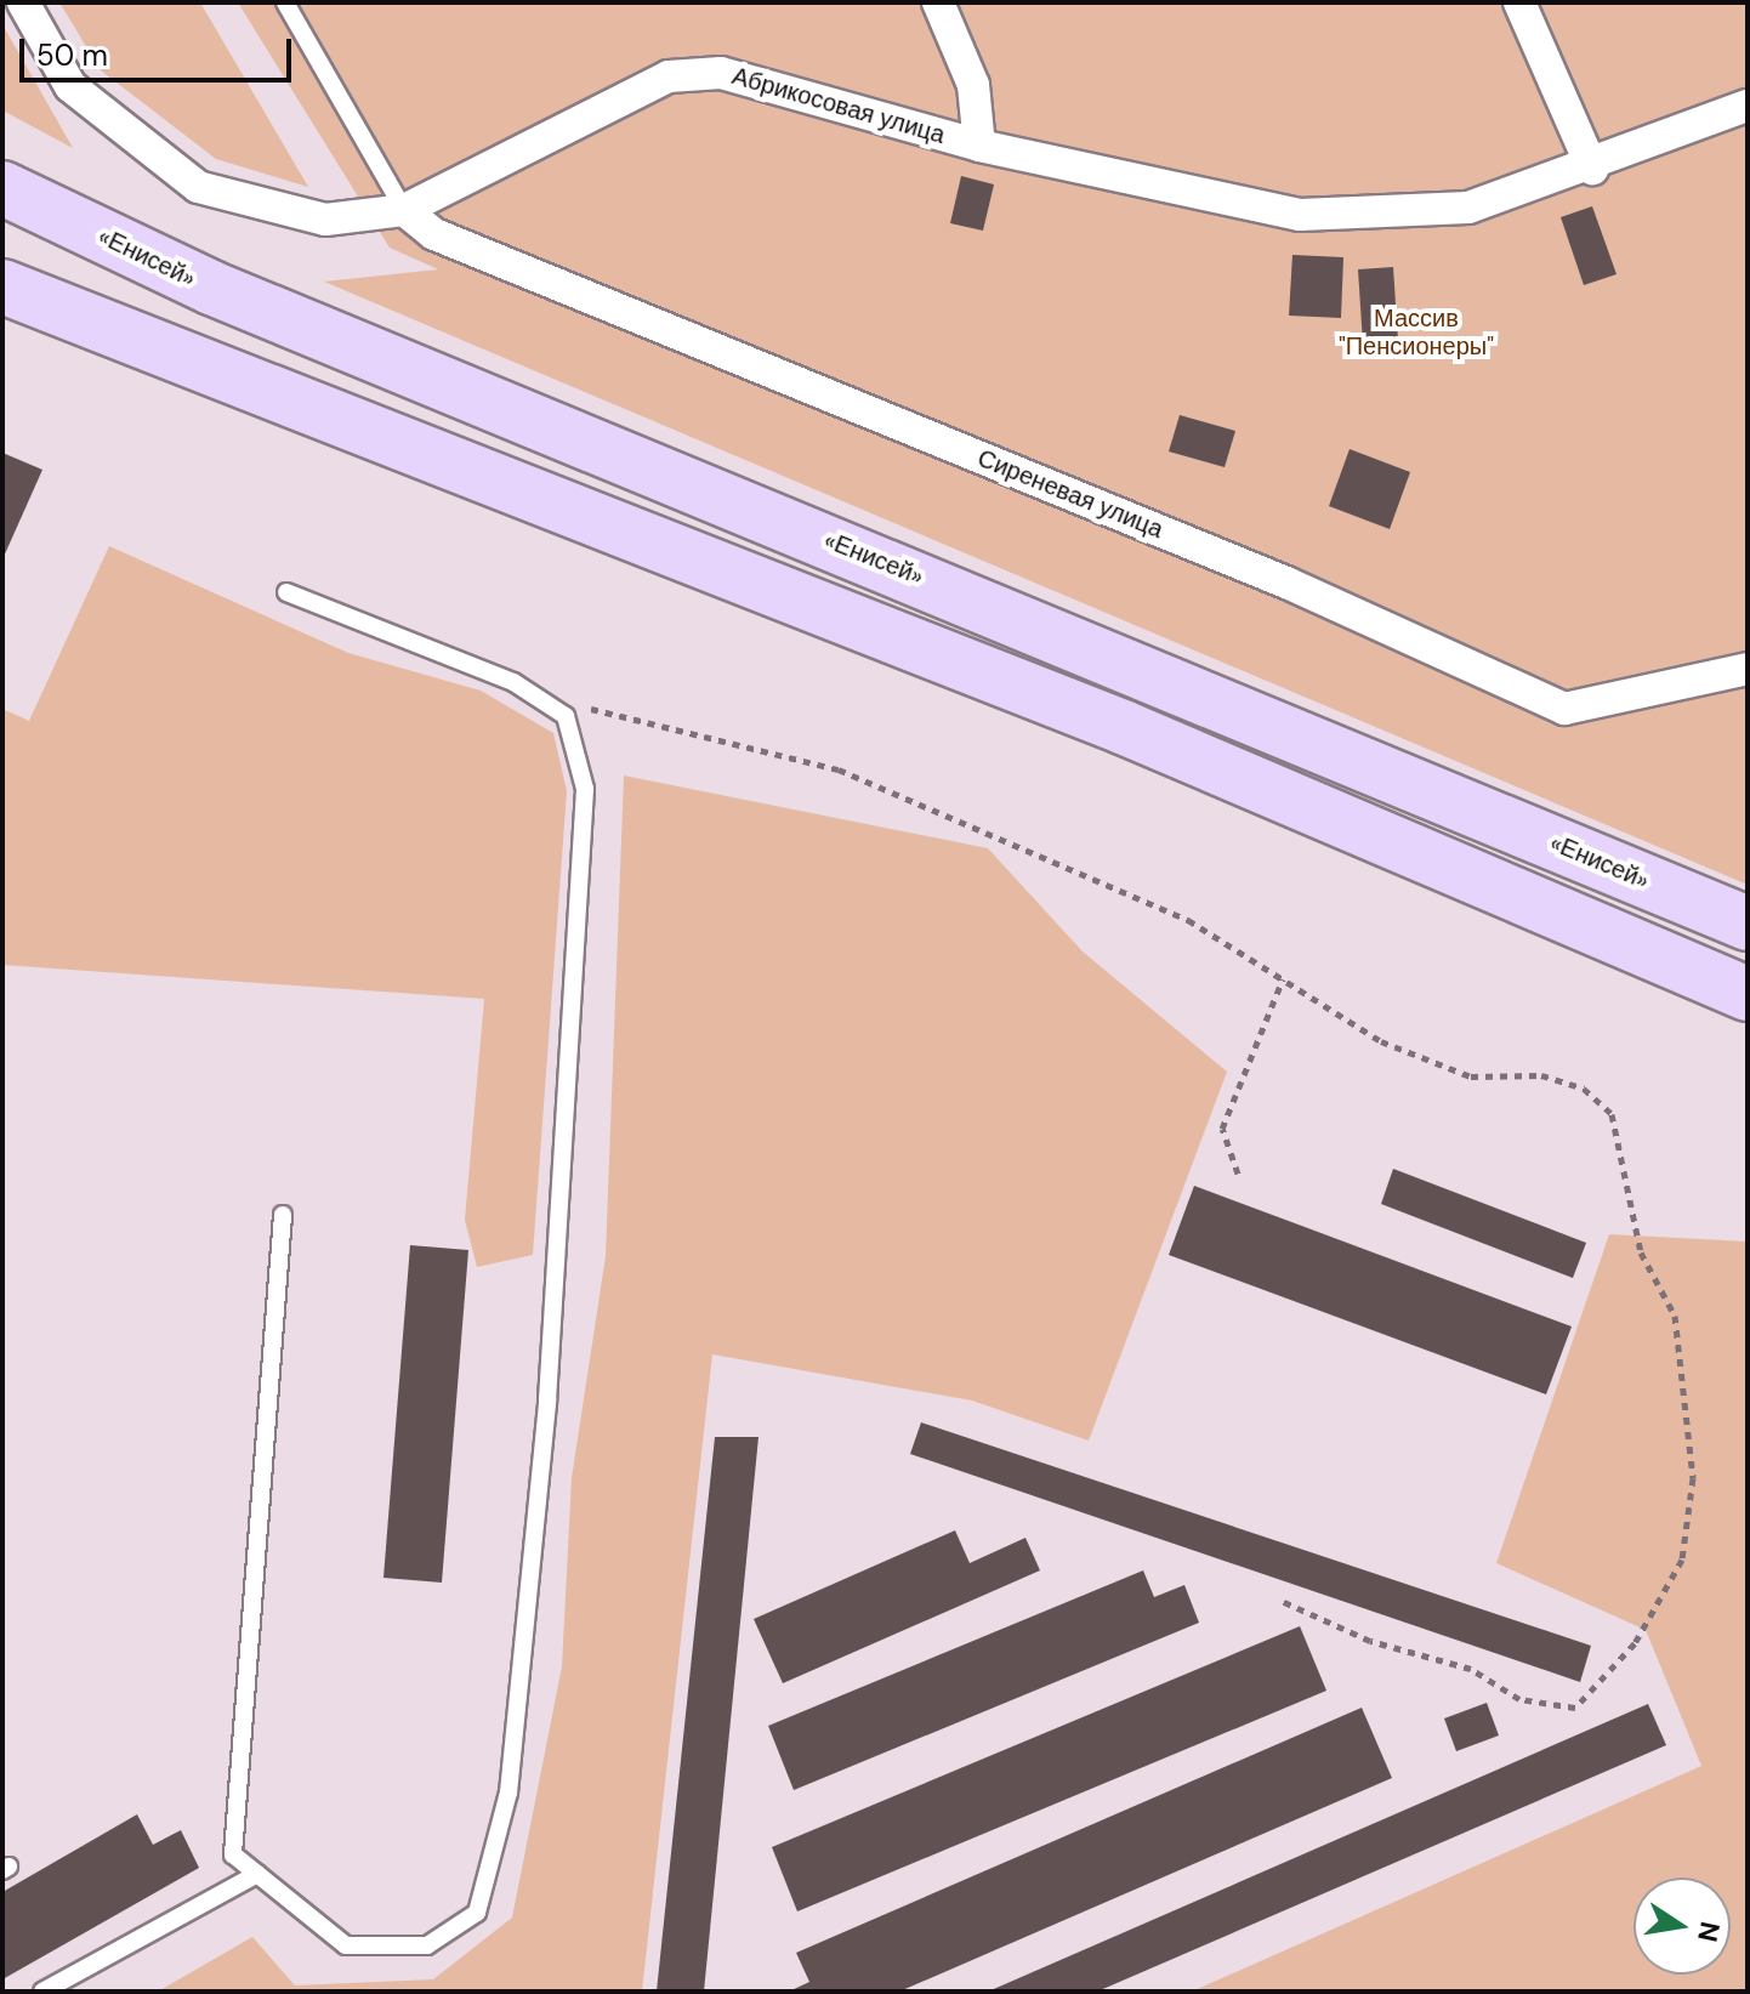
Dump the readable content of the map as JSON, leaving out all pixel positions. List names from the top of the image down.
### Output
{
  "streets": {
    "highway": ["«Енисей»"],
    "street": ["Абрикосовая улица", "Сиреневая улица"]
  },
  "crossings": [
    ["Абрикосовая улица", "Сиреневая улица"]
  ],
  "parks": ["Массив \"Пенсионеры\""],
  "scale_bar": "50 m",
  "north": "right"
}
